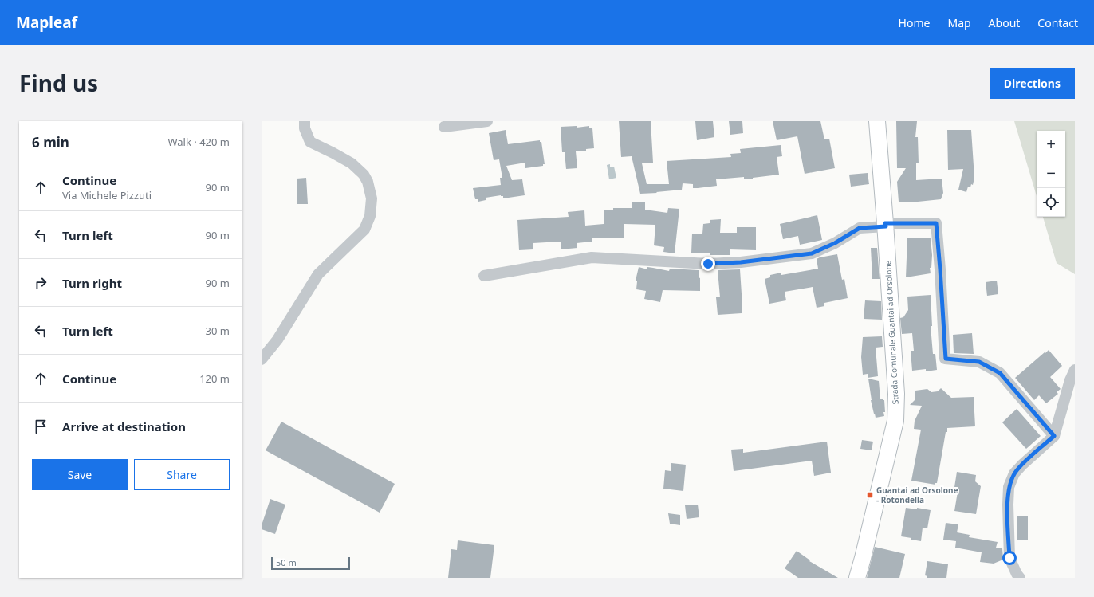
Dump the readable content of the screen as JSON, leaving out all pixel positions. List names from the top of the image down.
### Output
{
  "streets": {
    "street": ["Strada Comunale Guantai ad Orsolone"]
  },
  "places": {
    "transit": ["Guantai ad Orsolone - Rotondella"]
  },
  "scale_bar": "50 m",
  "page": {
    "header": "Mapleaf",
    "nav": [
      "Home",
      "Map",
      "About",
      "Contact"
    ],
    "title": "Find us",
    "buttons": [
      "Directions",
      ["Save", "Share"]
    ],
    "heading": ["6 min", "Walk · 420 m"],
    "map_buttons": ["+", "−"],
    "list": [
      ["Continue", "Via Michele Pizzuti", "90 m"],
      ["Turn left", "90 m"],
      ["Turn right", "90 m"],
      ["Turn left", "30 m"],
      ["Continue", "120 m"],
      "Arrive at destination"
    ],
    "scale": "50 m"
  }
}
